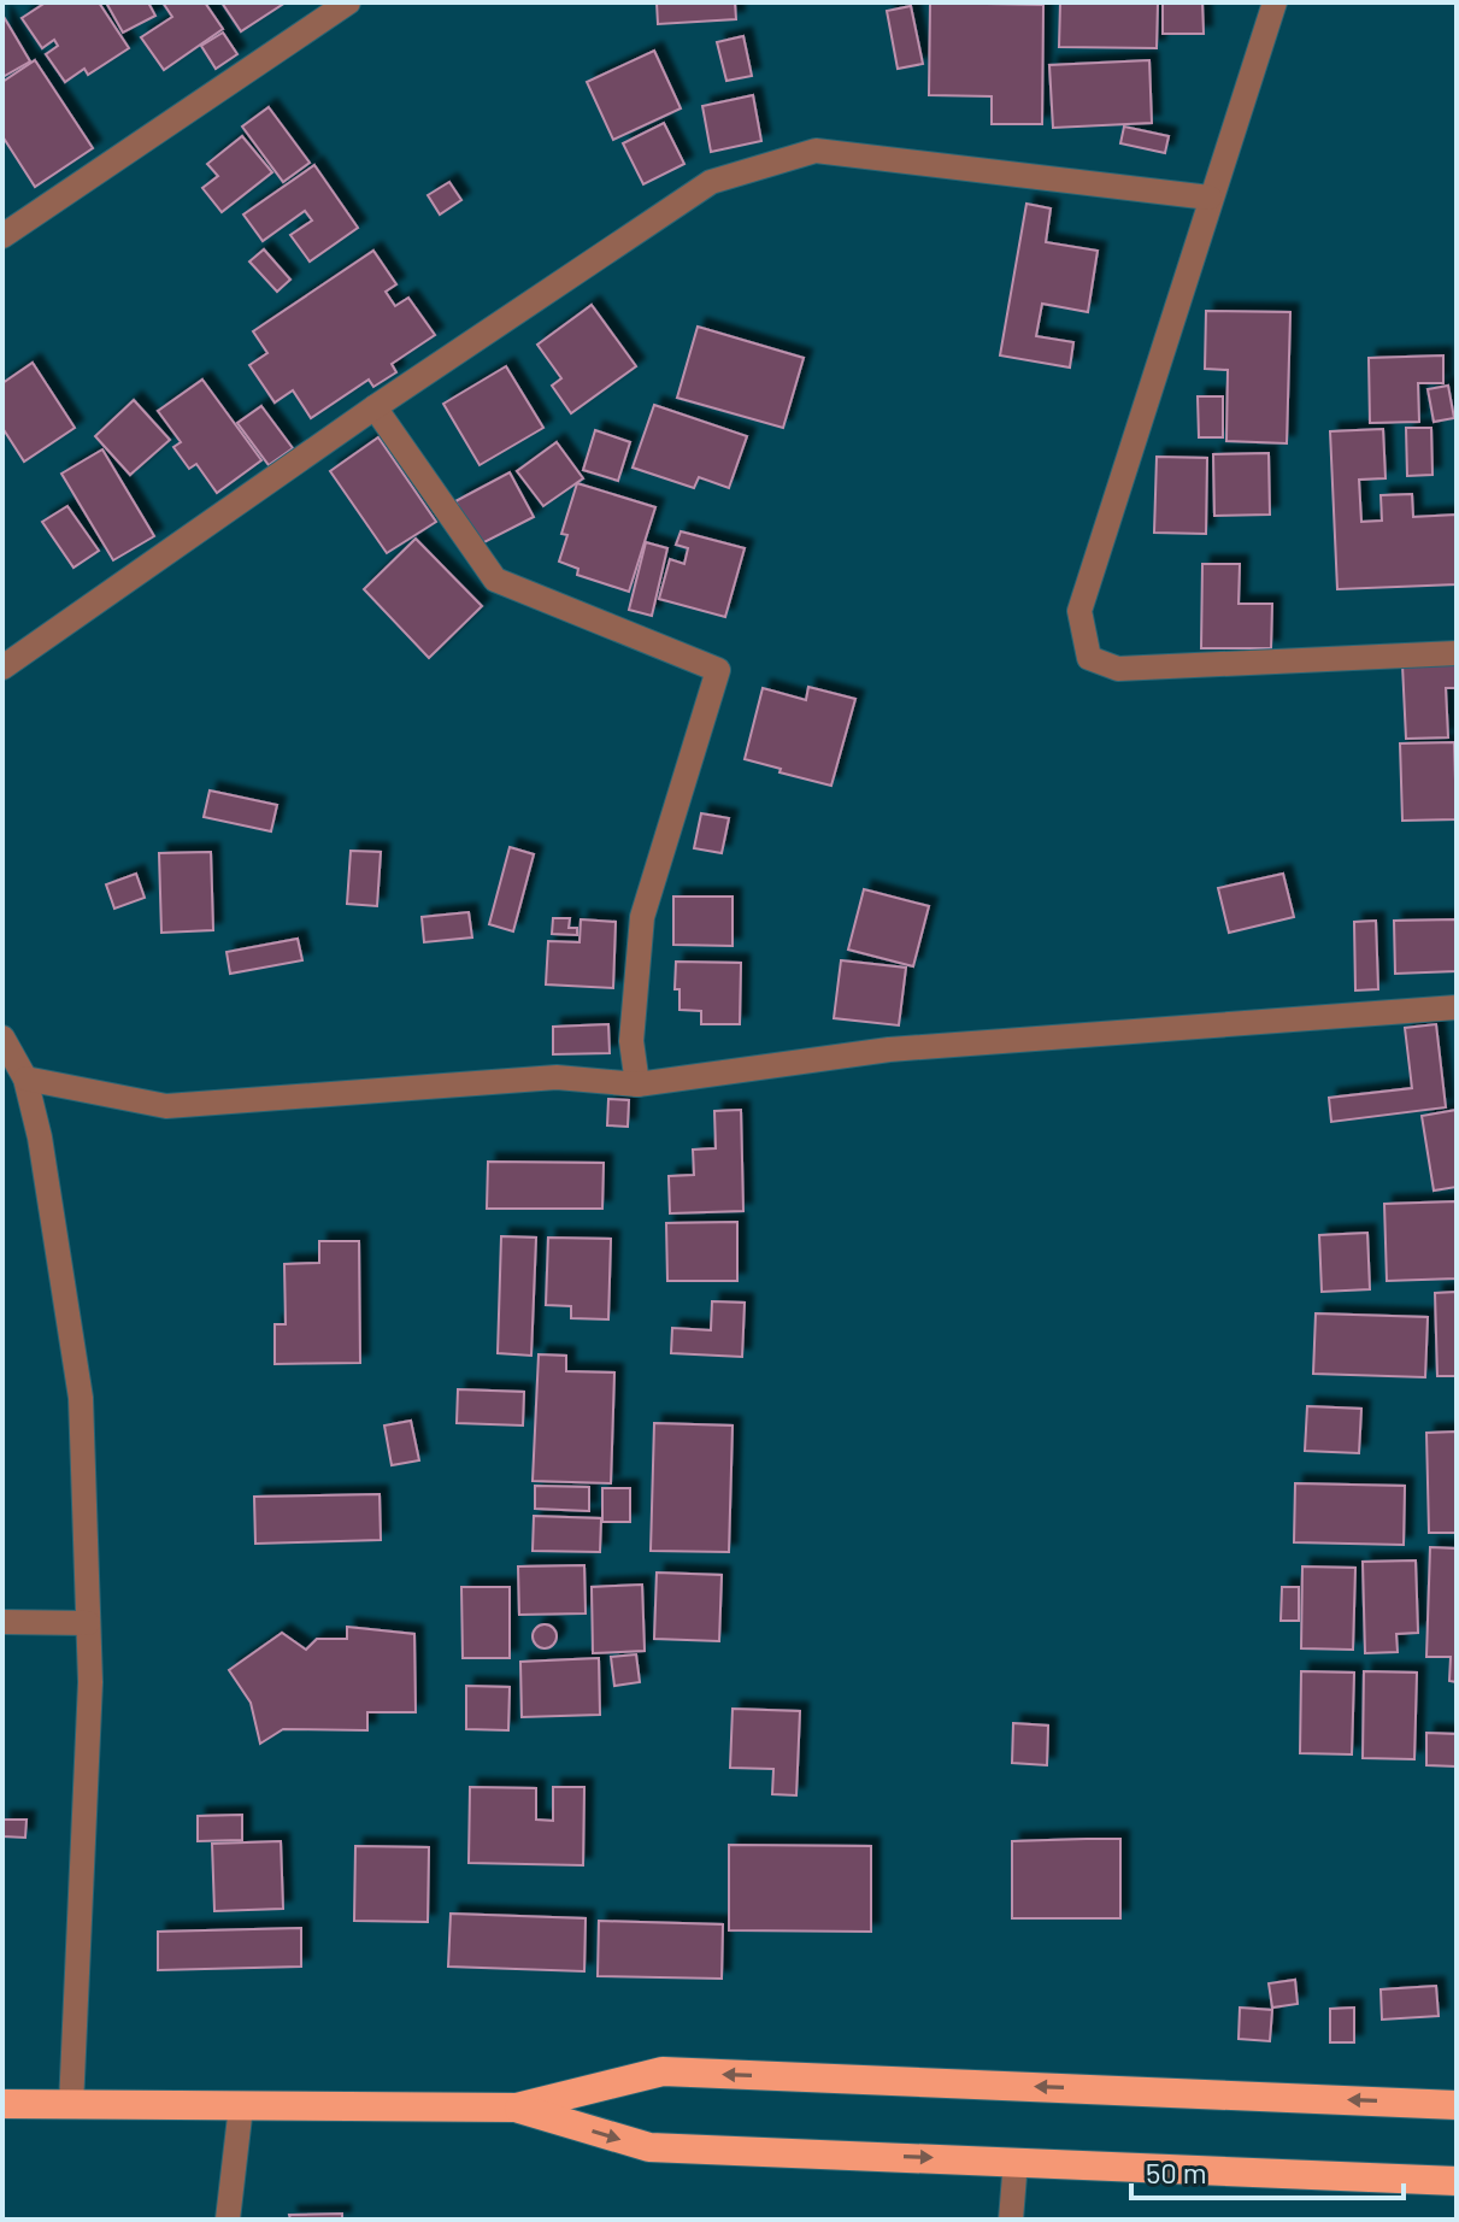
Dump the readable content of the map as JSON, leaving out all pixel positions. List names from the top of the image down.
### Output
{
  "scale_bar": "50 m"
}
